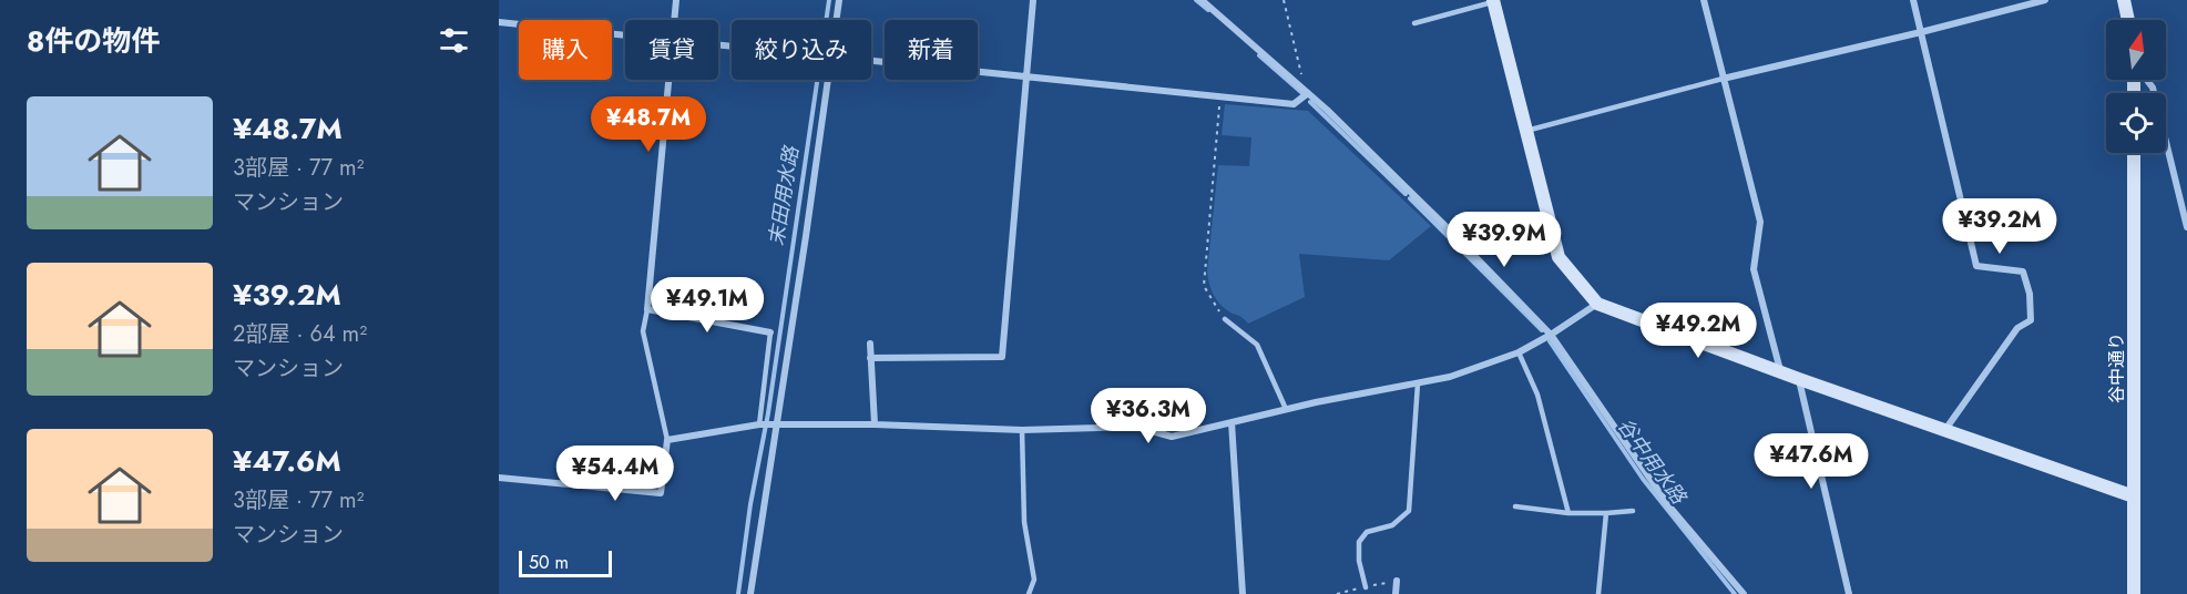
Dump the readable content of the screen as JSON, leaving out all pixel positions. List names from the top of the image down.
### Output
{
  "streets": {
    "street": ["谷中通り"]
  },
  "water": ["末田用水路", "谷中用水路"],
  "scale_bar": "50 m",
  "north": "top",
  "page": {
    "heading": "8件の物件",
    "chip": [
      "購入",
      "賃貸",
      "絞り込み",
      "新着"
    ],
    "list": [
      {
        "name": "¥48.7M",
        "note": "3部屋 · 77 m² · マンション"
      },
      {
        "name": "¥39.2M",
        "note": "2部屋 · 64 m² · マンション"
      },
      {
        "name": "¥47.6M",
        "note": "3部屋 · 77 m² · マンション"
      }
    ],
    "price": [
      "¥48.7M",
      "¥39.2M",
      "¥39.9M",
      "¥49.1M",
      "¥49.2M",
      "¥36.3M",
      "¥47.6M",
      "¥54.4M"
    ],
    "scale": "50 m"
  }
}
